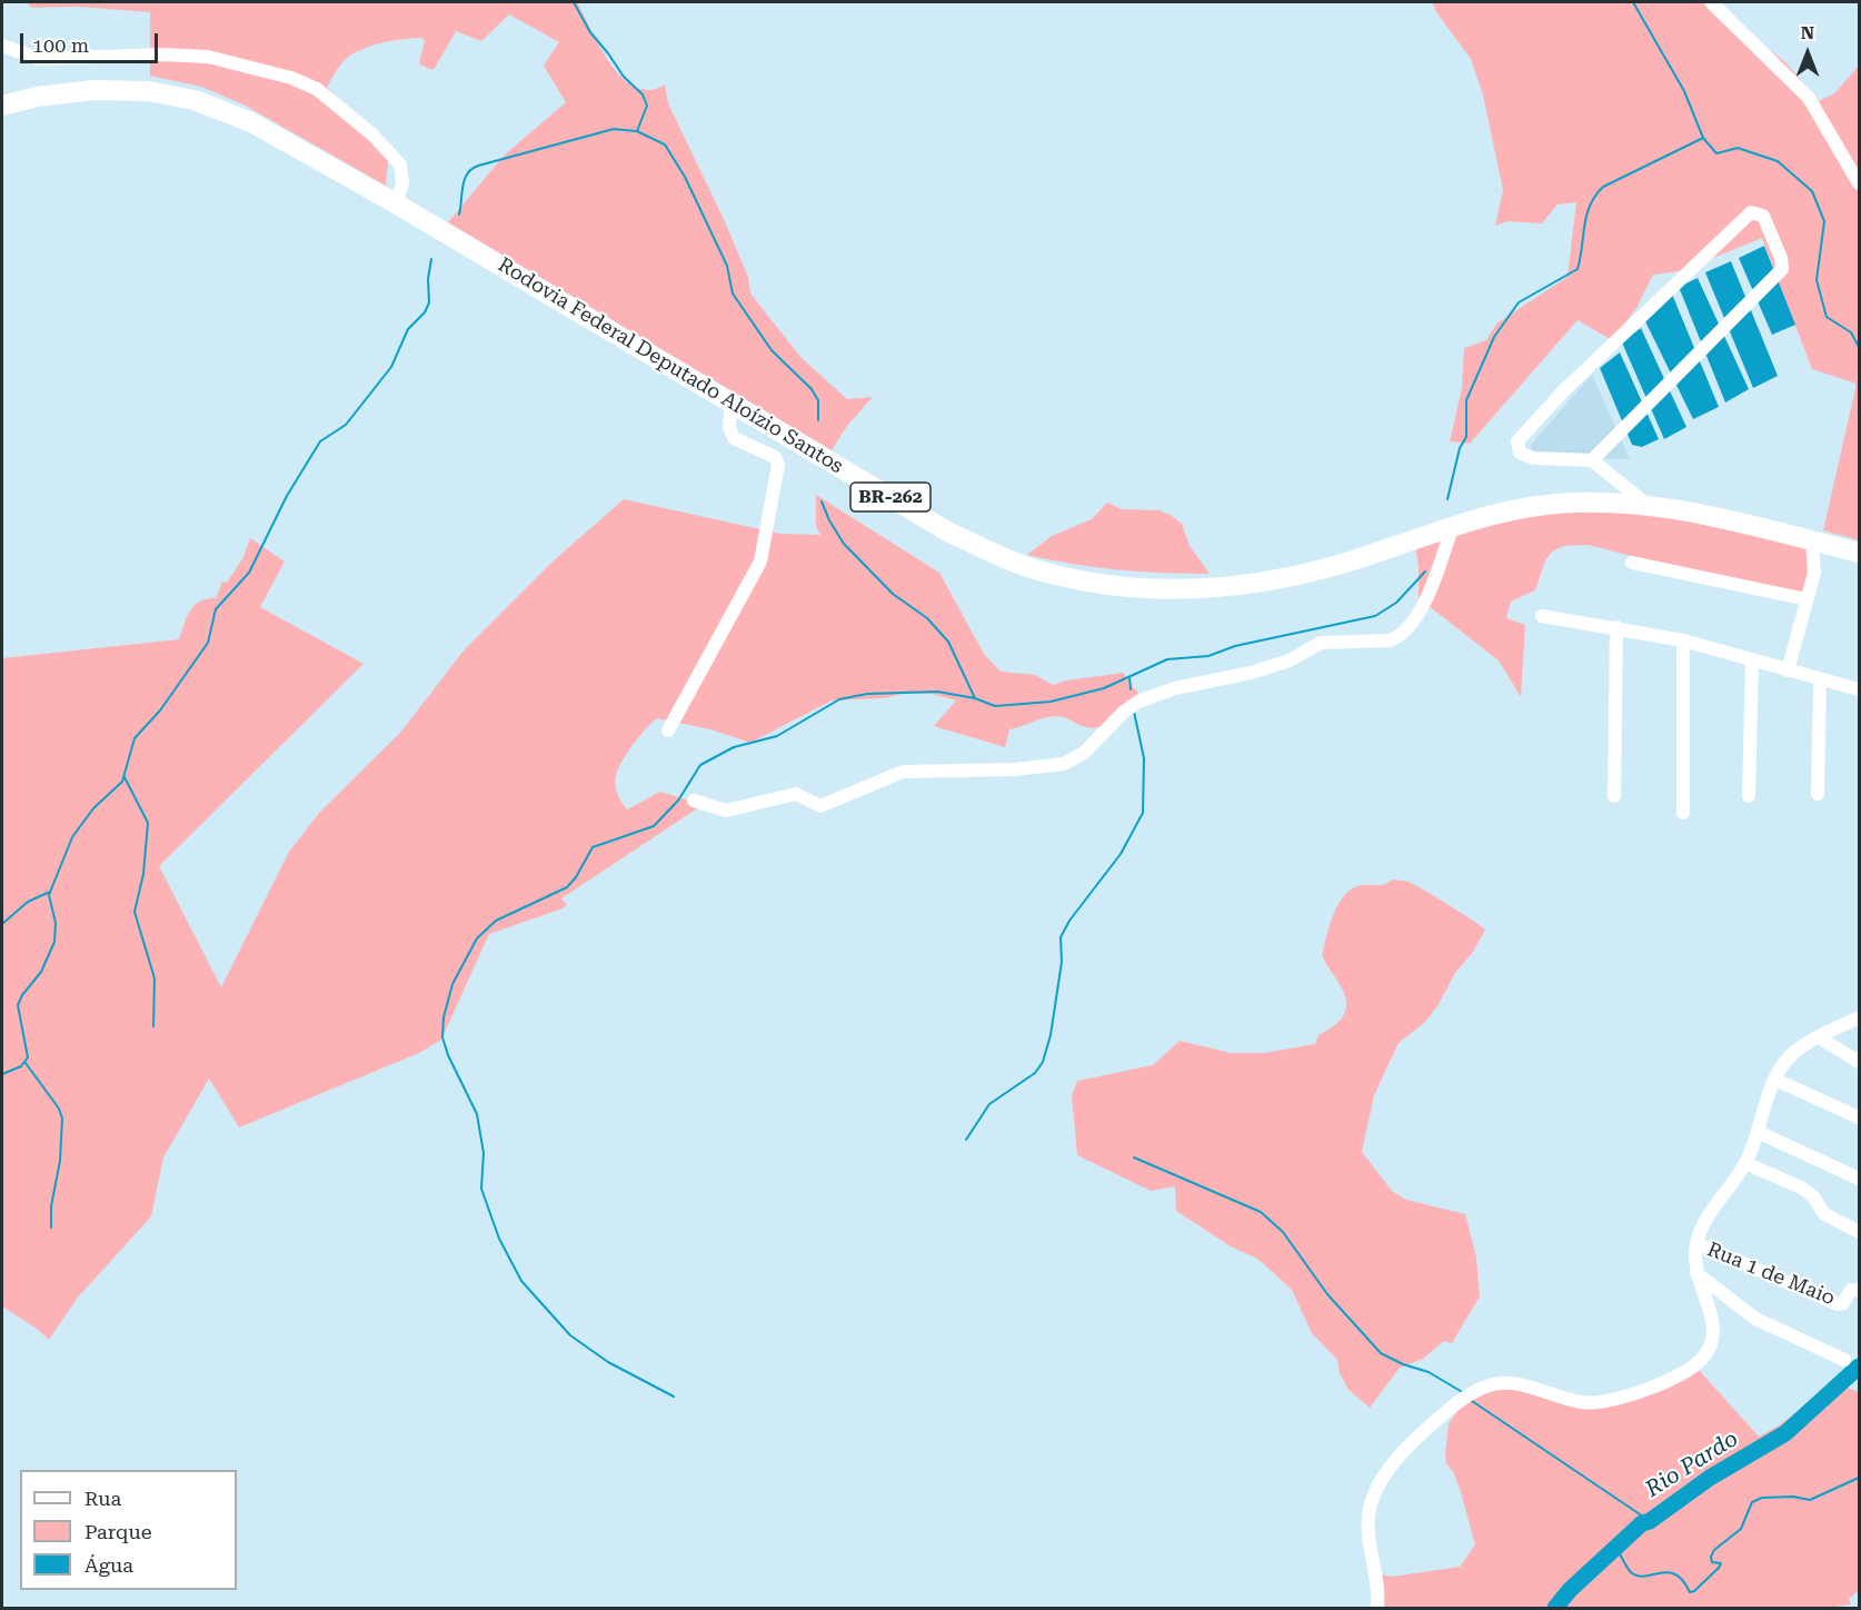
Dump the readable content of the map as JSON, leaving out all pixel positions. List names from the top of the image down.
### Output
{
  "streets": {
    "highway": ["Rodovia Federal Deputado Aloízio Santos", "BR-262"],
    "street": ["Rua 1 de Maio"]
  },
  "water": ["Rio Pardo"],
  "legend": ["Rua", "Parque", "Água"],
  "scale_bar": "100 m",
  "north": "top"
}
